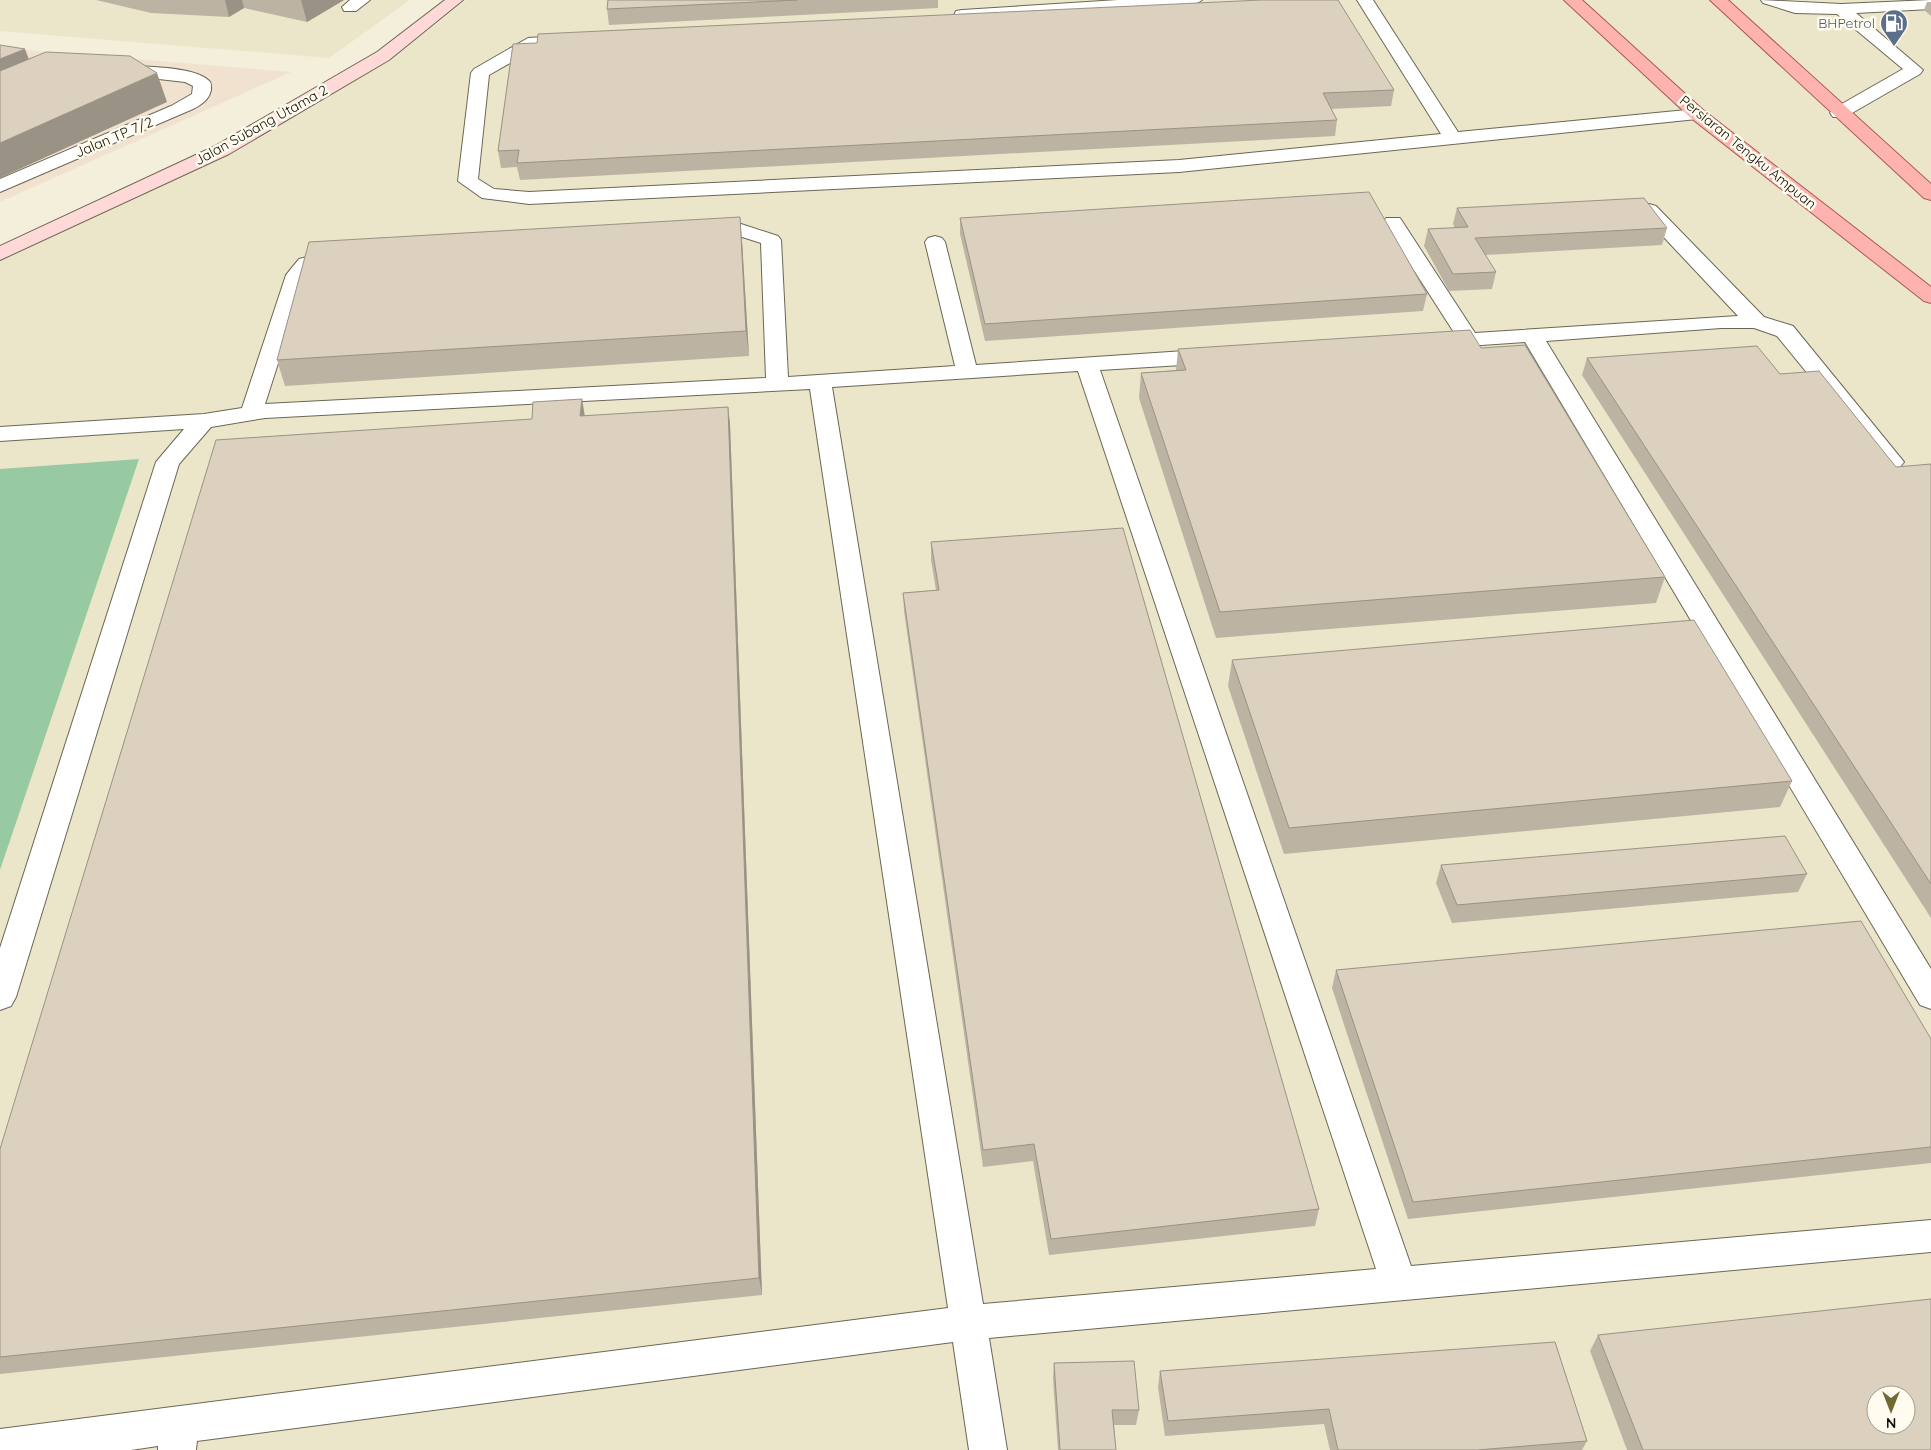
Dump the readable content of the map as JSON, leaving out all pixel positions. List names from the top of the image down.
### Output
{
  "streets": {
    "main road": ["Jalan Subang Utama 2", "Persiaran Tengku Ampuan"],
    "street": ["Jalan TP 7/2"]
  },
  "places": {
    "fuel station": ["BHPetrol"]
  },
  "north": "bottom"
}
